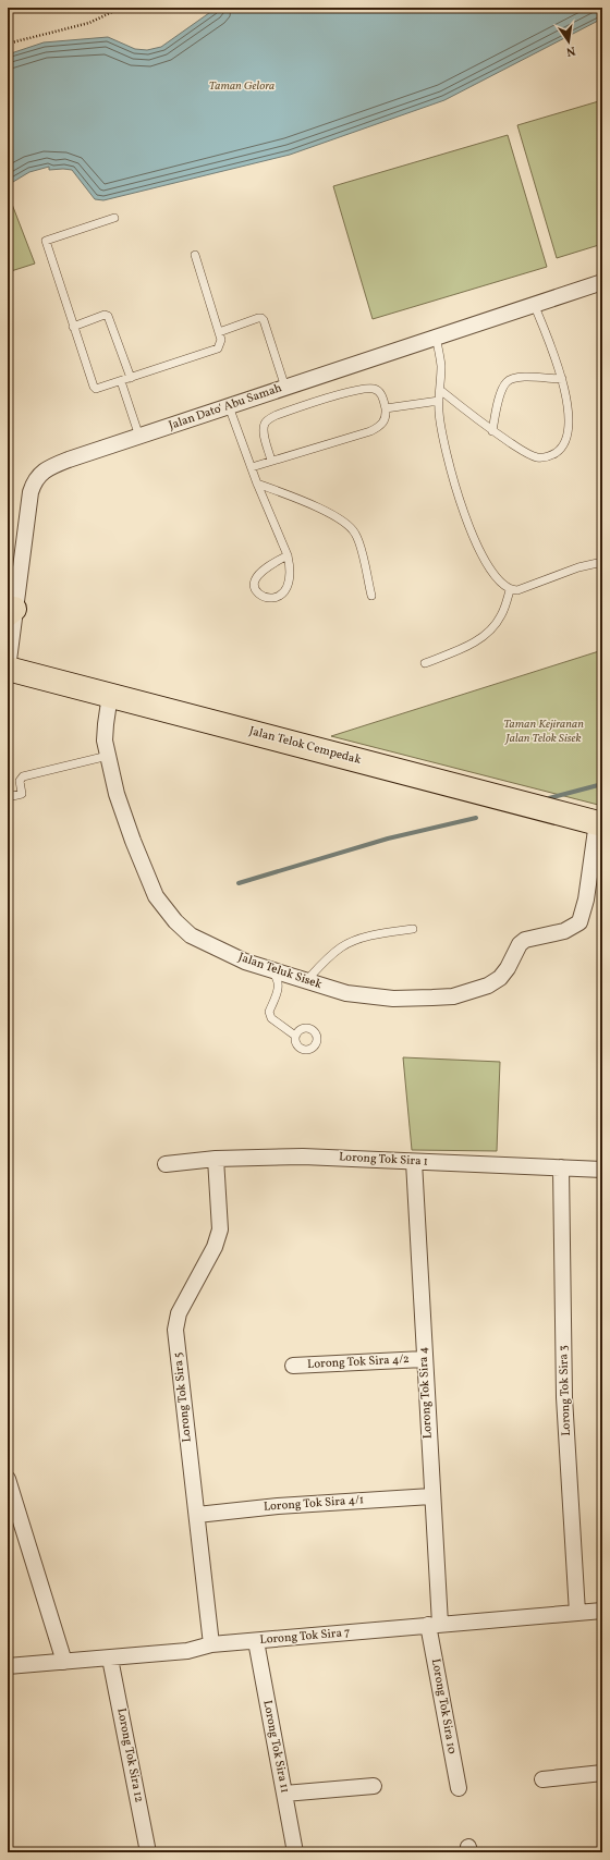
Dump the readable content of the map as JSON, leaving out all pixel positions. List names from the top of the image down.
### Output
{
  "streets": {
    "main road": ["Jalan Telok Cempedak"],
    "street": [
      "Jalan Dato' Abu Samah",
      "Jalan Teluk Sisek",
      "Lorong Tok Sira 1",
      "Lorong Tok Sira 4/2",
      "Lorong Tok Sira 3",
      "Lorong Tok Sira 4",
      "Lorong Tok Sira 5",
      "Lorong Tok Sira 4/1",
      "Lorong Tok Sira 7",
      "Lorong Tok Sira 10",
      "Lorong Tok Sira 11",
      "Lorong Tok Sira 12"
    ]
  },
  "crossings": [
    ["Jalan Dato' Abu Samah", "Jalan Telok Cempedak"],
    ["Jalan Telok Cempedak", "Jalan Teluk Sisek"],
    ["Lorong Tok Sira 1", "Lorong Tok Sira 3"],
    ["Lorong Tok Sira 1", "Lorong Tok Sira 4"],
    ["Lorong Tok Sira 1", "Lorong Tok Sira 5"],
    ["Lorong Tok Sira 4/2", "Lorong Tok Sira 4"],
    ["Lorong Tok Sira 3", "Lorong Tok Sira 7"],
    ["Lorong Tok Sira 4", "Lorong Tok Sira 4/1"],
    ["Lorong Tok Sira 4", "Lorong Tok Sira 7"],
    ["Lorong Tok Sira 4", "Lorong Tok Sira 10"],
    ["Lorong Tok Sira 5", "Lorong Tok Sira 4/1"],
    ["Lorong Tok Sira 5", "Lorong Tok Sira 7"],
    ["Lorong Tok Sira 7", "Lorong Tok Sira 10"],
    ["Lorong Tok Sira 7", "Lorong Tok Sira 11"],
    ["Lorong Tok Sira 7", "Lorong Tok Sira 12"]
  ],
  "parks": ["Taman Gelora", "Taman Kejiranan Jalan Telok Sisek"],
  "north": "bottom"
}
